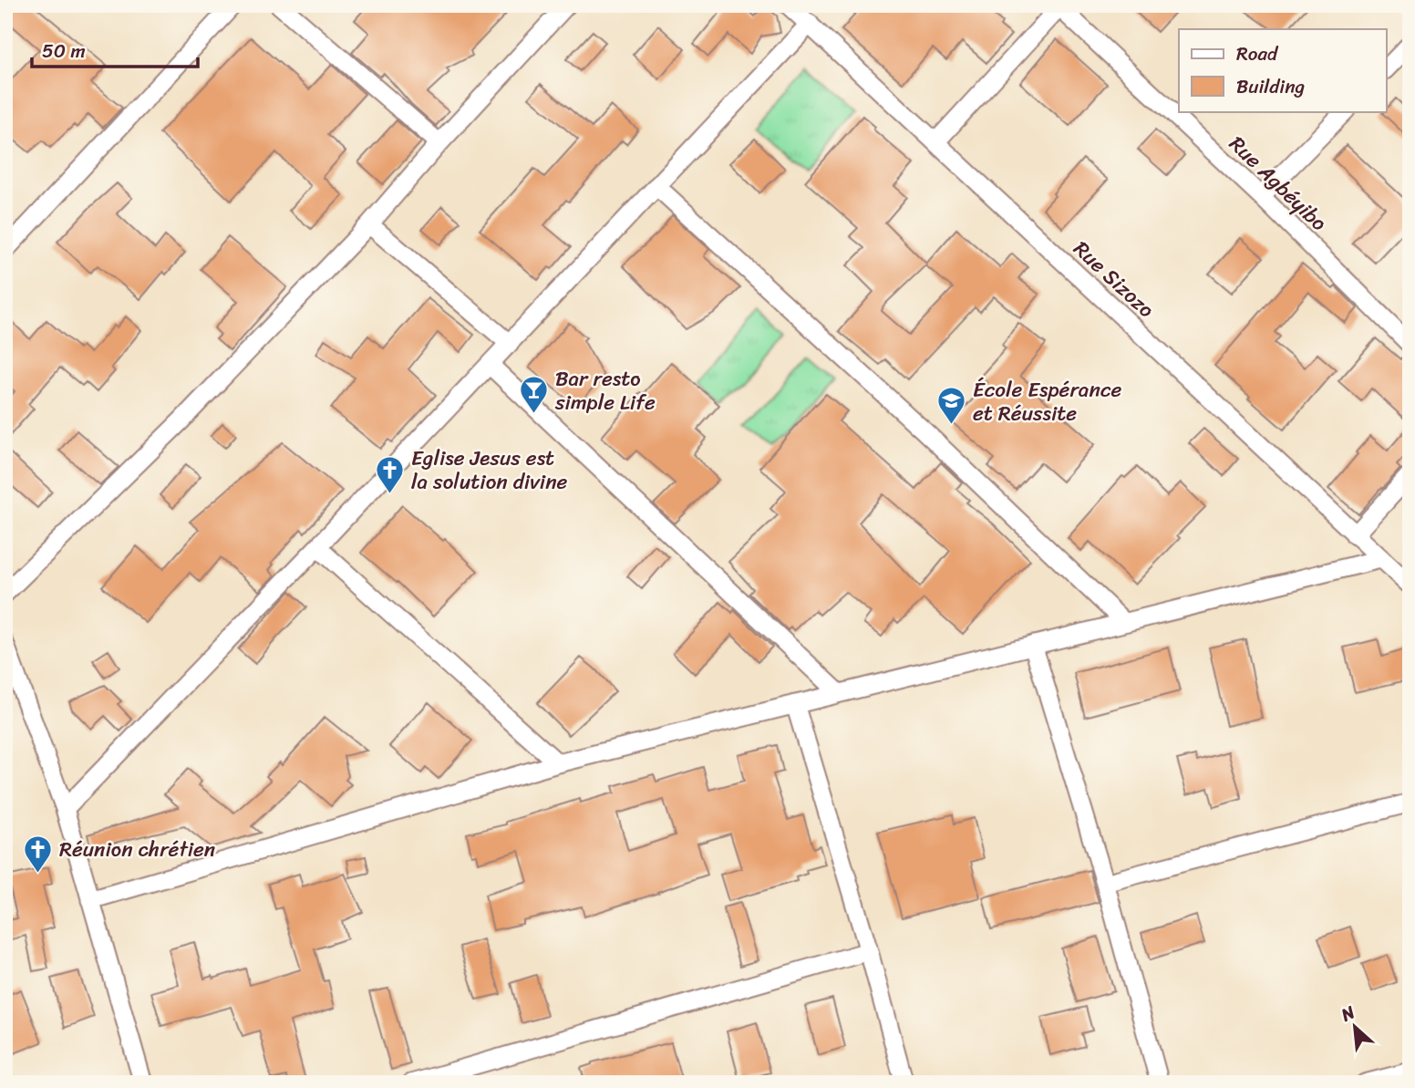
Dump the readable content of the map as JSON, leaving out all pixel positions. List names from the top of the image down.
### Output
{
  "streets": {
    "street": ["Rue Agbéyibo", "Rue Sizozo"]
  },
  "places": {
    "bar": ["Bar resto simple Life"],
    "school or university": ["École Espérance et Réussite"],
    "church": ["Eglise Jesus est la solution divine", "Réunion chrétien"]
  },
  "legend": ["Road", "Building"],
  "scale_bar": "50 m",
  "north": "top left"
}
